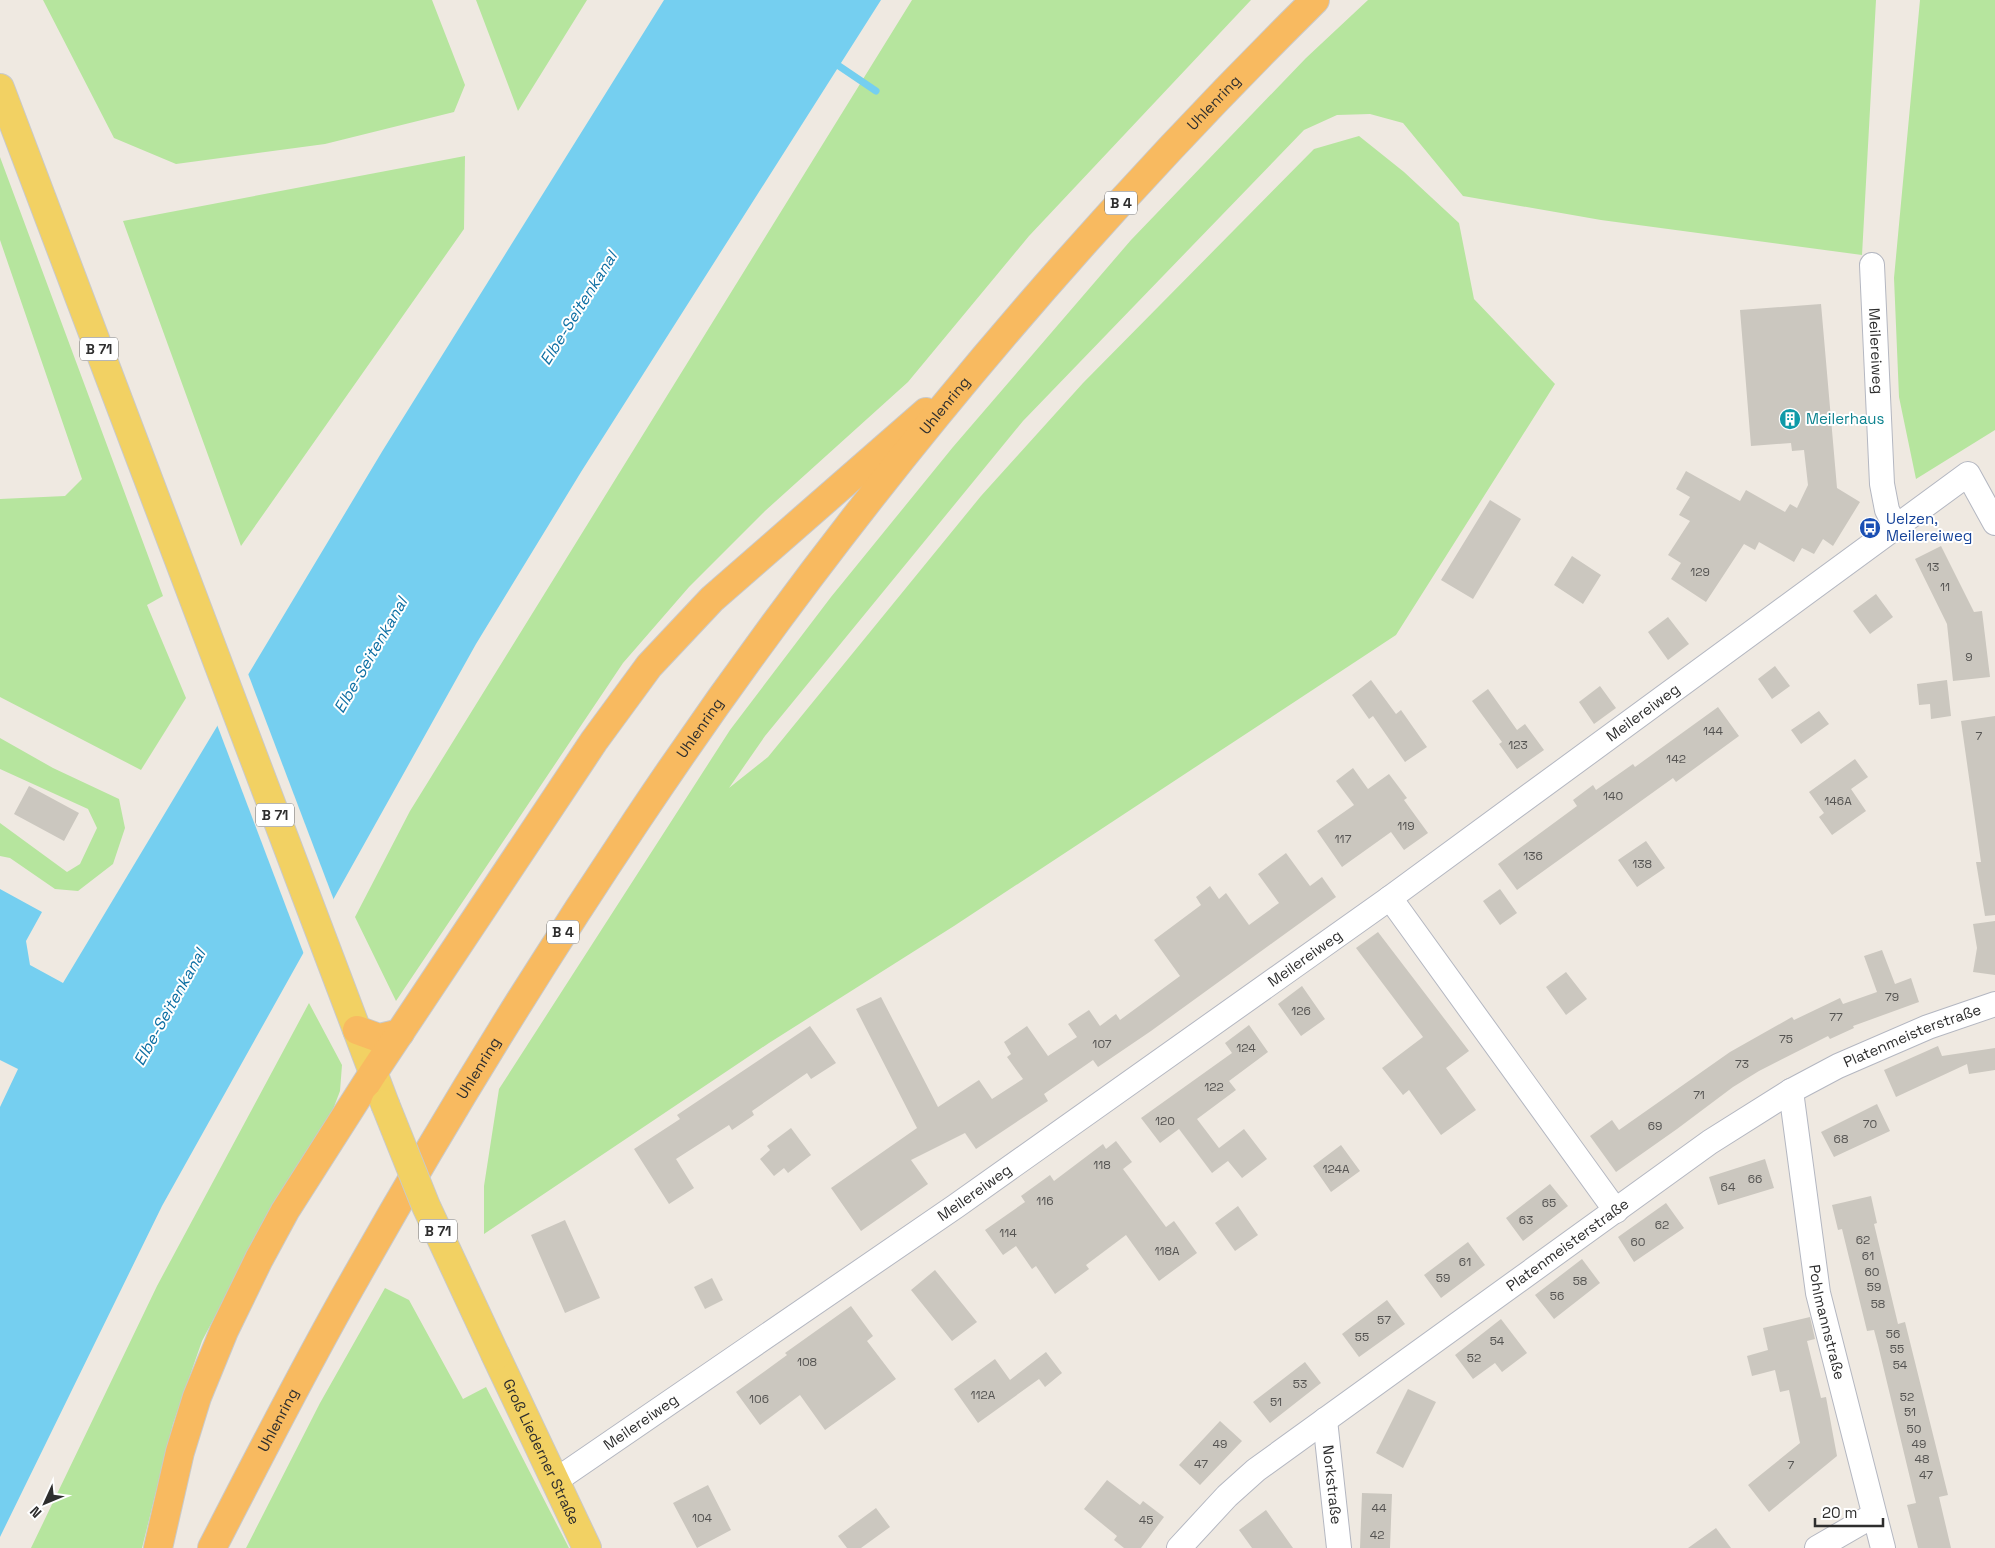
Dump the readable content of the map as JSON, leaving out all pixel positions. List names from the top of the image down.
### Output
{
  "streets": {
    "highway": ["Uhlenring", "B 4"],
    "main road": ["B 71", "Groß Liederner Straße"],
    "street": [
      "Meilereiweg",
      "Platenmeisterstraße",
      "Pohlmannstraße",
      "Norkstraße"
    ]
  },
  "crossings": [
    ["B 71", "Groß Liederner Straße"],
    ["Meilereiweg", "Groß Liederner Straße"],
    ["Platenmeisterstraße", "Pohlmannstraße"],
    ["Platenmeisterstraße", "Norkstraße"]
  ],
  "water": ["Elbe-Seitenkanal"],
  "places": {
    "building": ["Meilerhaus"],
    "bus stop": ["Uelzen, Meilereiweg"]
  },
  "house_numbers": [
    "13",
    "129",
    "11",
    "9",
    "144",
    "7",
    "123",
    "142",
    "140",
    "146A",
    "119",
    "117",
    "136",
    "138",
    "79",
    "126",
    "77",
    "75",
    "107",
    "124",
    "73",
    "122",
    "71",
    "120",
    "70",
    "69",
    "68",
    "118",
    "124A",
    "66",
    "64",
    "116",
    "65",
    "63",
    "62",
    "114",
    "62",
    "60",
    "118A",
    "61",
    "61",
    "60",
    "59",
    "58",
    "59",
    "56",
    "58",
    "57",
    "56",
    "55",
    "54",
    "55",
    "52",
    "108",
    "54",
    "53",
    "112A",
    "52",
    "106",
    "51",
    "51",
    "50",
    "49",
    "49",
    "48",
    "47",
    "7",
    "47",
    "44",
    "104",
    "45",
    "42"
  ],
  "scale_bar": "20 m",
  "north": "bottom left"
}
